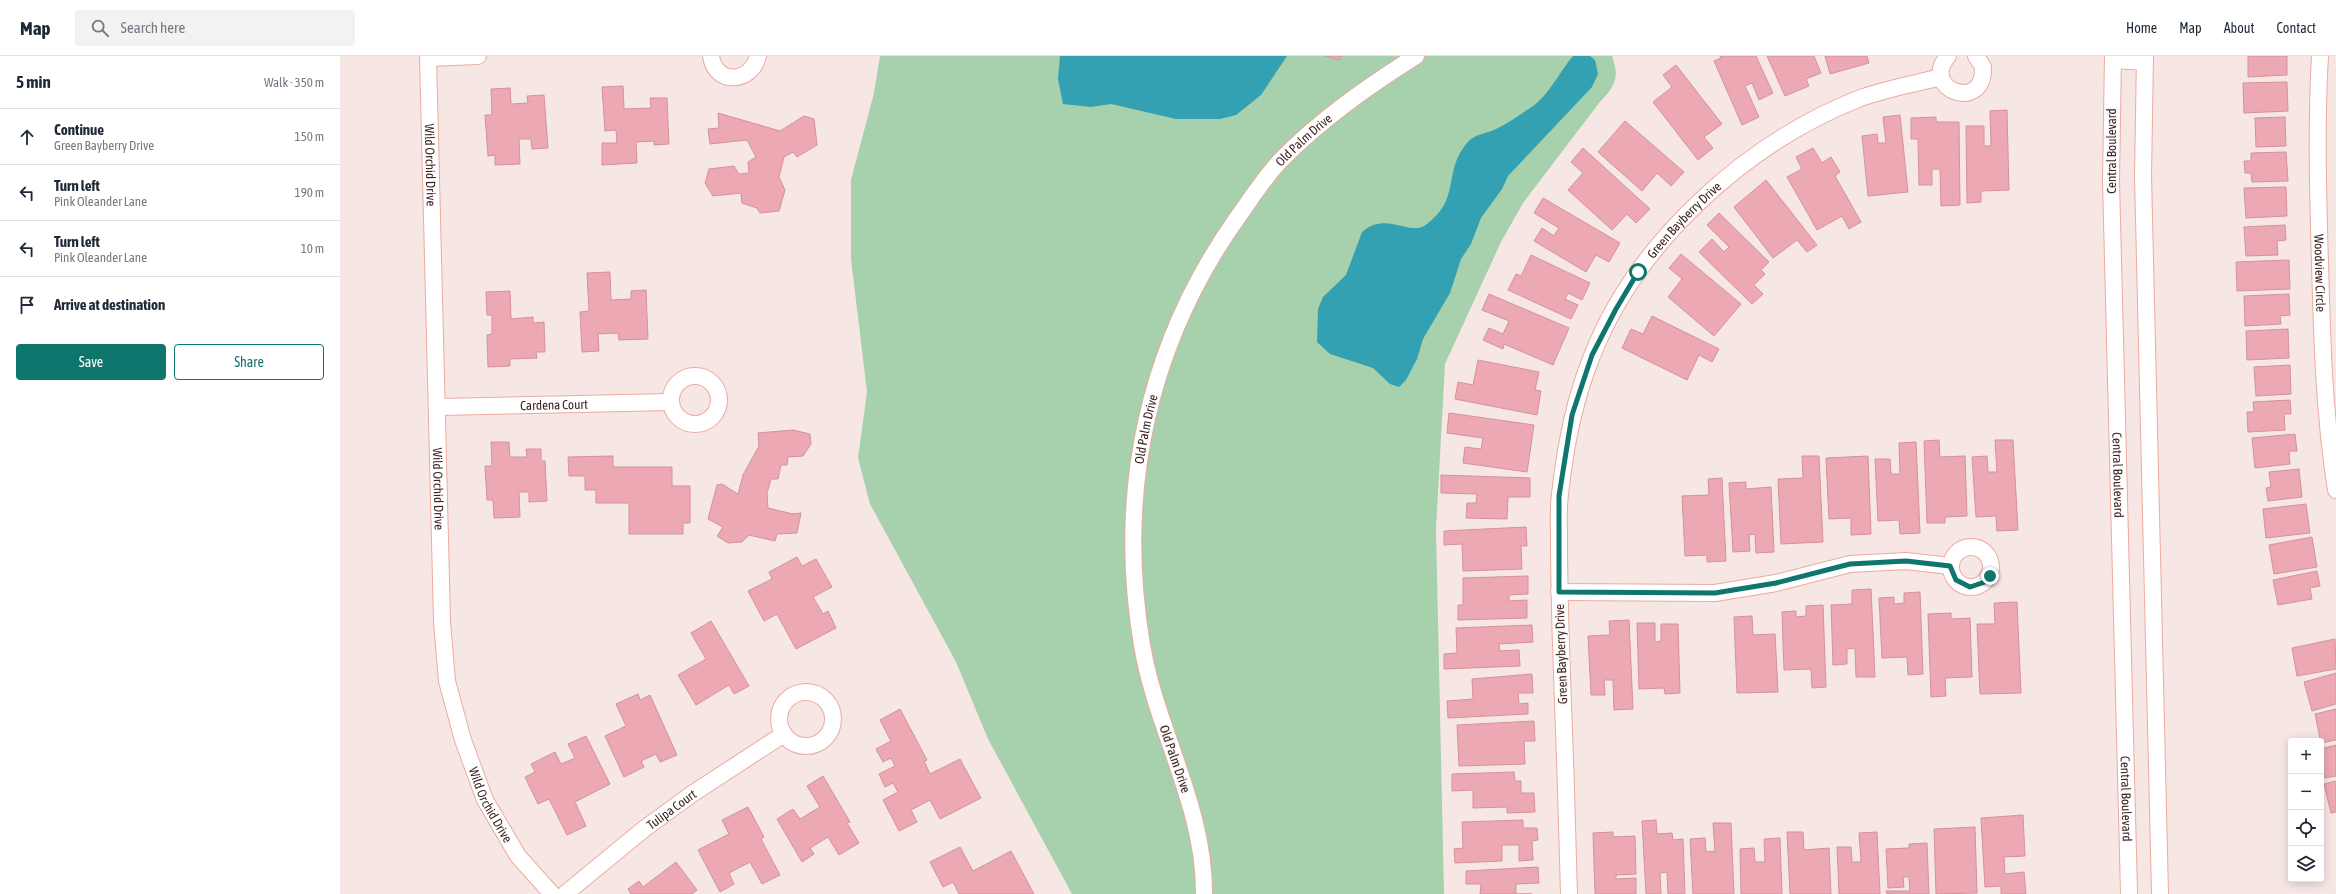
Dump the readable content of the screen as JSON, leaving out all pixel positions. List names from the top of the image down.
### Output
{
  "streets": {
    "street": [
      "Old Palm Drive",
      "Central Boulevard",
      "Wild Orchid Drive",
      "Green Bayberry Drive",
      "Woodview Circle",
      "Cardena Court",
      "Tulipa Court"
    ]
  },
  "crossings": [
    ["Wild Orchid Drive", "Cardena Court"]
  ],
  "page": {
    "header": "Map",
    "search": "Search here",
    "nav": [
      "Home",
      "Map",
      "About",
      "Contact"
    ],
    "heading": ["5 min", "Walk · 350 m"],
    "list": [
      ["Continue", "Green Bayberry Drive", "150 m"],
      ["Turn left", "Pink Oleander Lane", "190 m"],
      ["Turn left", "Pink Oleander Lane", "10 m"],
      "Arrive at destination"
    ],
    "buttons": ["Save", "Share"],
    "map_buttons": ["+", "−"]
  }
}
